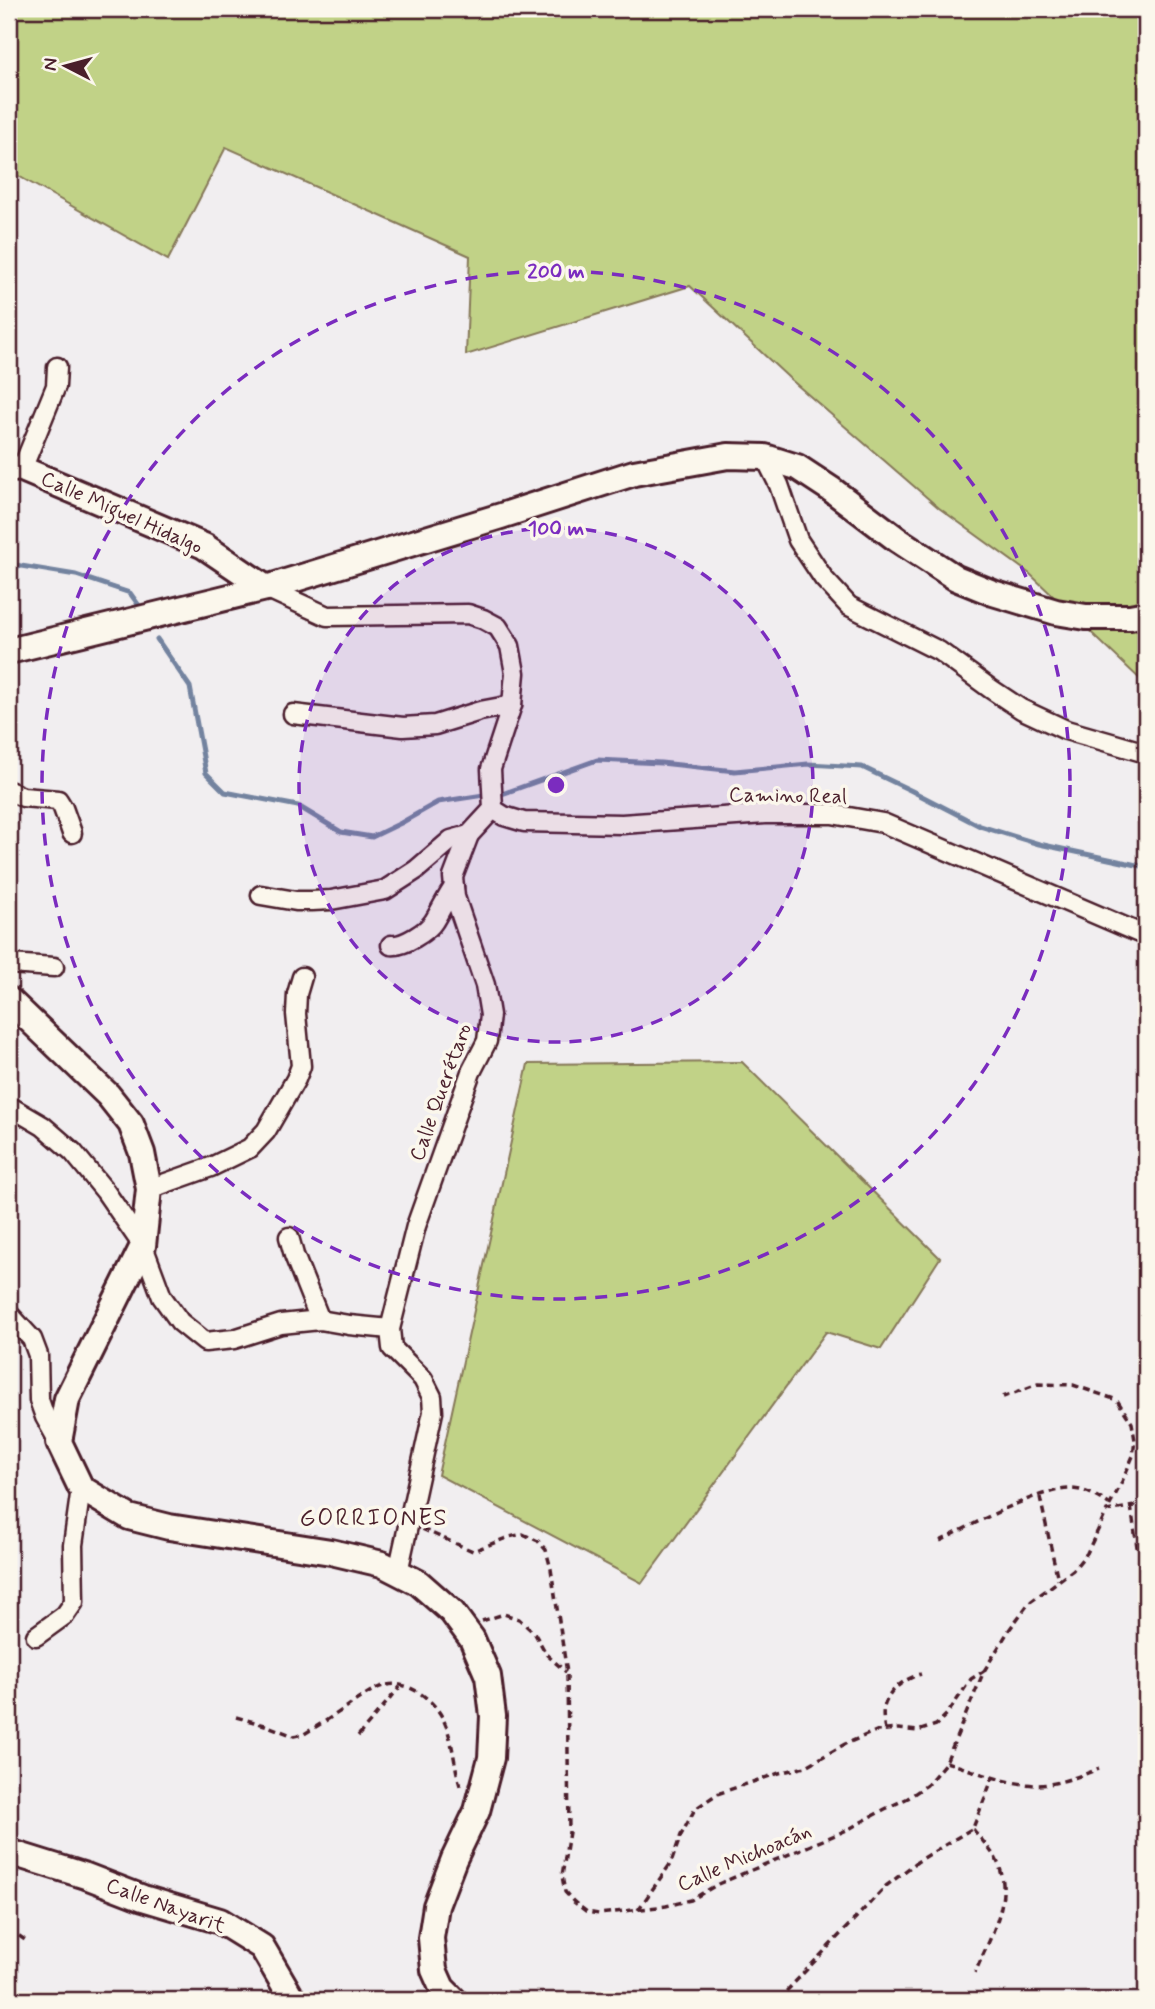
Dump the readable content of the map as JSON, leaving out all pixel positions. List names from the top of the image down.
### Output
{
  "streets": {
    "main road": ["Calle Miguel Hidalgo", "Calle Nayarit"],
    "street": ["Camino Real", "Calle Querétaro"],
    "path": ["Calle Michoacán"]
  },
  "crossings": [
    ["Camino Real", "Calle Querétaro"]
  ],
  "districts": ["GORRIONES"],
  "north": "left",
  "rings": ["200 m", "100 m"]
}
